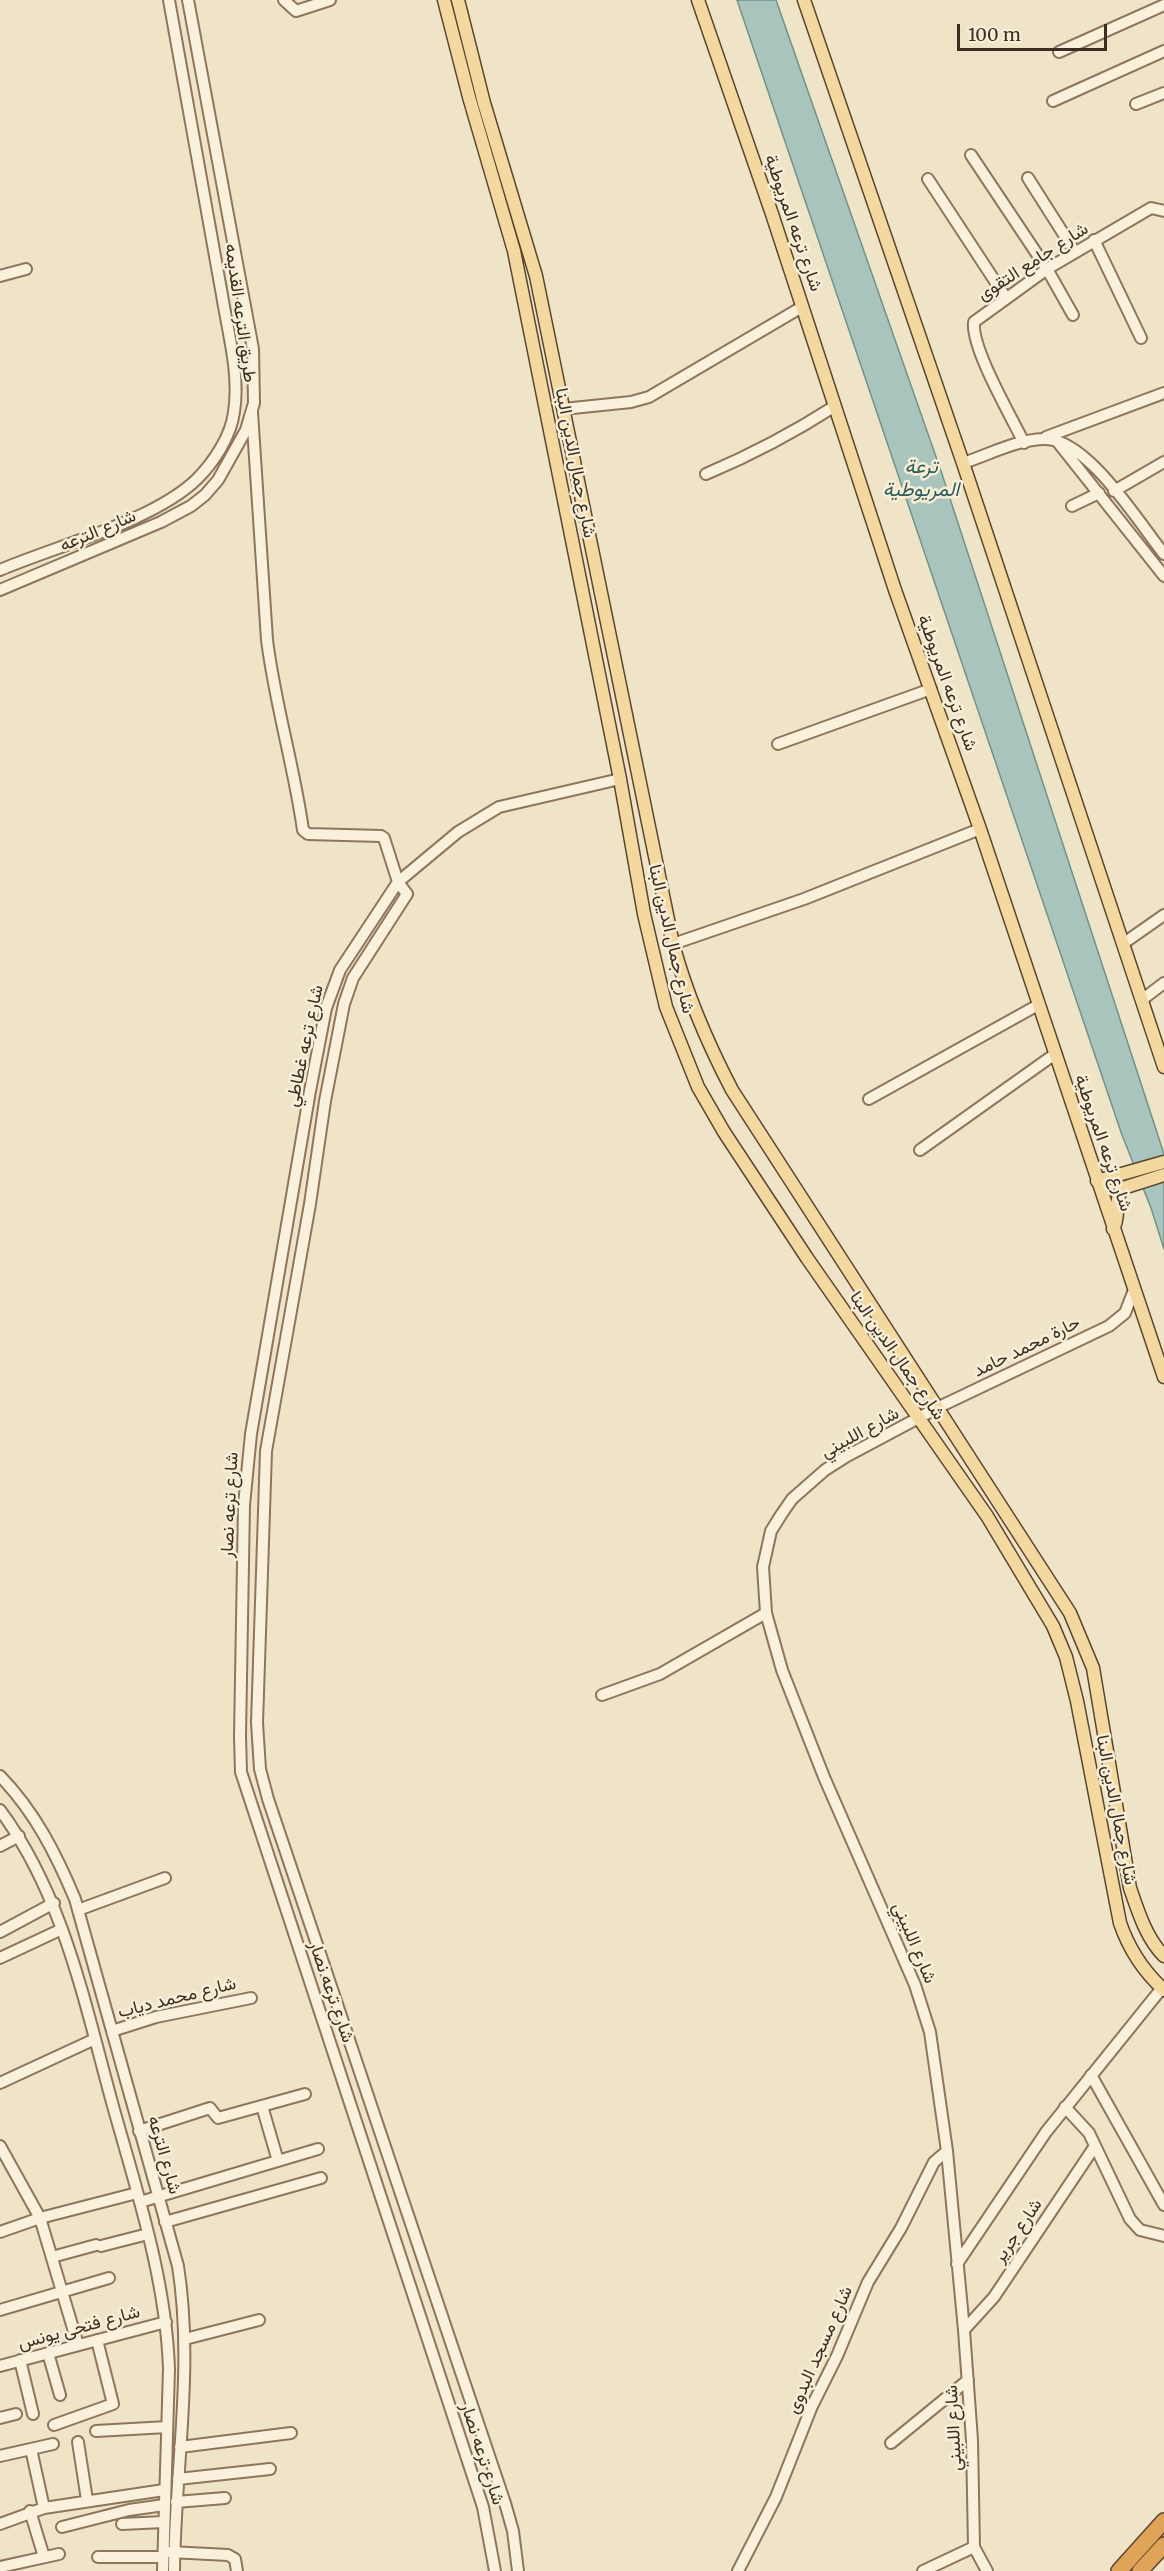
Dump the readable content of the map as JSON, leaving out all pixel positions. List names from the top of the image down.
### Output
{
  "streets": {
    "main road": ["شارع ترعه المريوطية", "شارع جمال الدين البنا"],
    "street": [
      "شارع جامع التقوى",
      "طريق الترعه القديمه",
      "شارع الترعه",
      "شارع ترعه غطاطي",
      "حارة محمد حامد",
      "شارع اللبيني",
      "شارع ترعه نصار",
      "شارع محمد دياب",
      "شارع جرير",
      "شارع فتحى يونس",
      "شارع مسجد البدوى"
    ]
  },
  "crossings": [
    ["شارع ترعه المريوطية", "حارة محمد حامد"],
    ["طريق الترعه القديمه", "شارع الترعه"],
    ["شارع جمال الدين البنا", "شارع ترعه غطاطي"],
    ["شارع جمال الدين البنا", "حارة محمد حامد"],
    ["شارع جمال الدين البنا", "شارع اللبيني"],
    ["شارع الترعه", "شارع محمد دياب"],
    ["شارع الترعه", "شارع فتحى يونس"],
    ["شارع ترعه غطاطي", "شارع ترعه نصار"],
    ["حارة محمد حامد", "شارع اللبيني"],
    ["شارع اللبيني", "شارع جرير"],
    ["شارع اللبيني", "شارع مسجد البدوى"]
  ],
  "water": ["ترعة المريوطية"],
  "scale_bar": "100 m"
}
